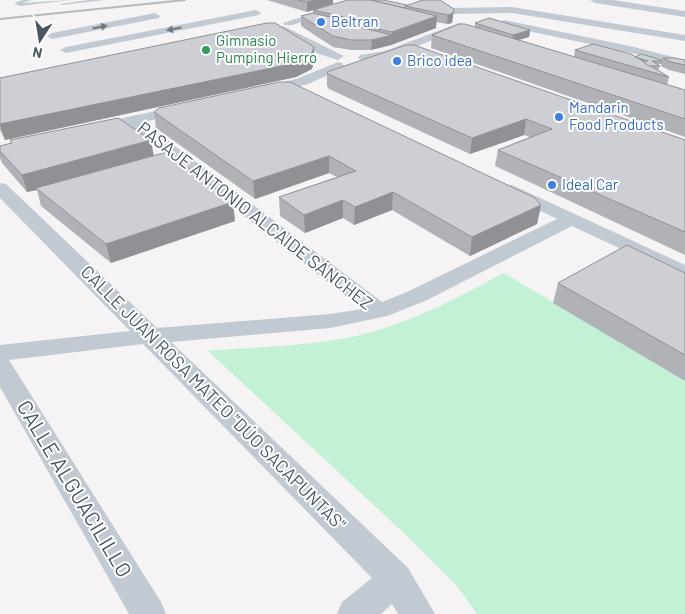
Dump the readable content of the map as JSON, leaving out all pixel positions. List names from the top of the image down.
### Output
{
  "streets": {
    "street": ["PASAJE ANTONIO ALCAIDE SÁNCHEZ", "CALLE JUAN ROSA MATEO \"DÚO SACAPUNTAS\"", "CALLE ALGUACILILLO"]
  },
  "places": [
    "Beltran",
    "Gimnasio Pumping Hierro",
    "Brico idea",
    "Mandarin Food Products",
    "Ideal Car"
  ],
  "north": "bottom"
}
